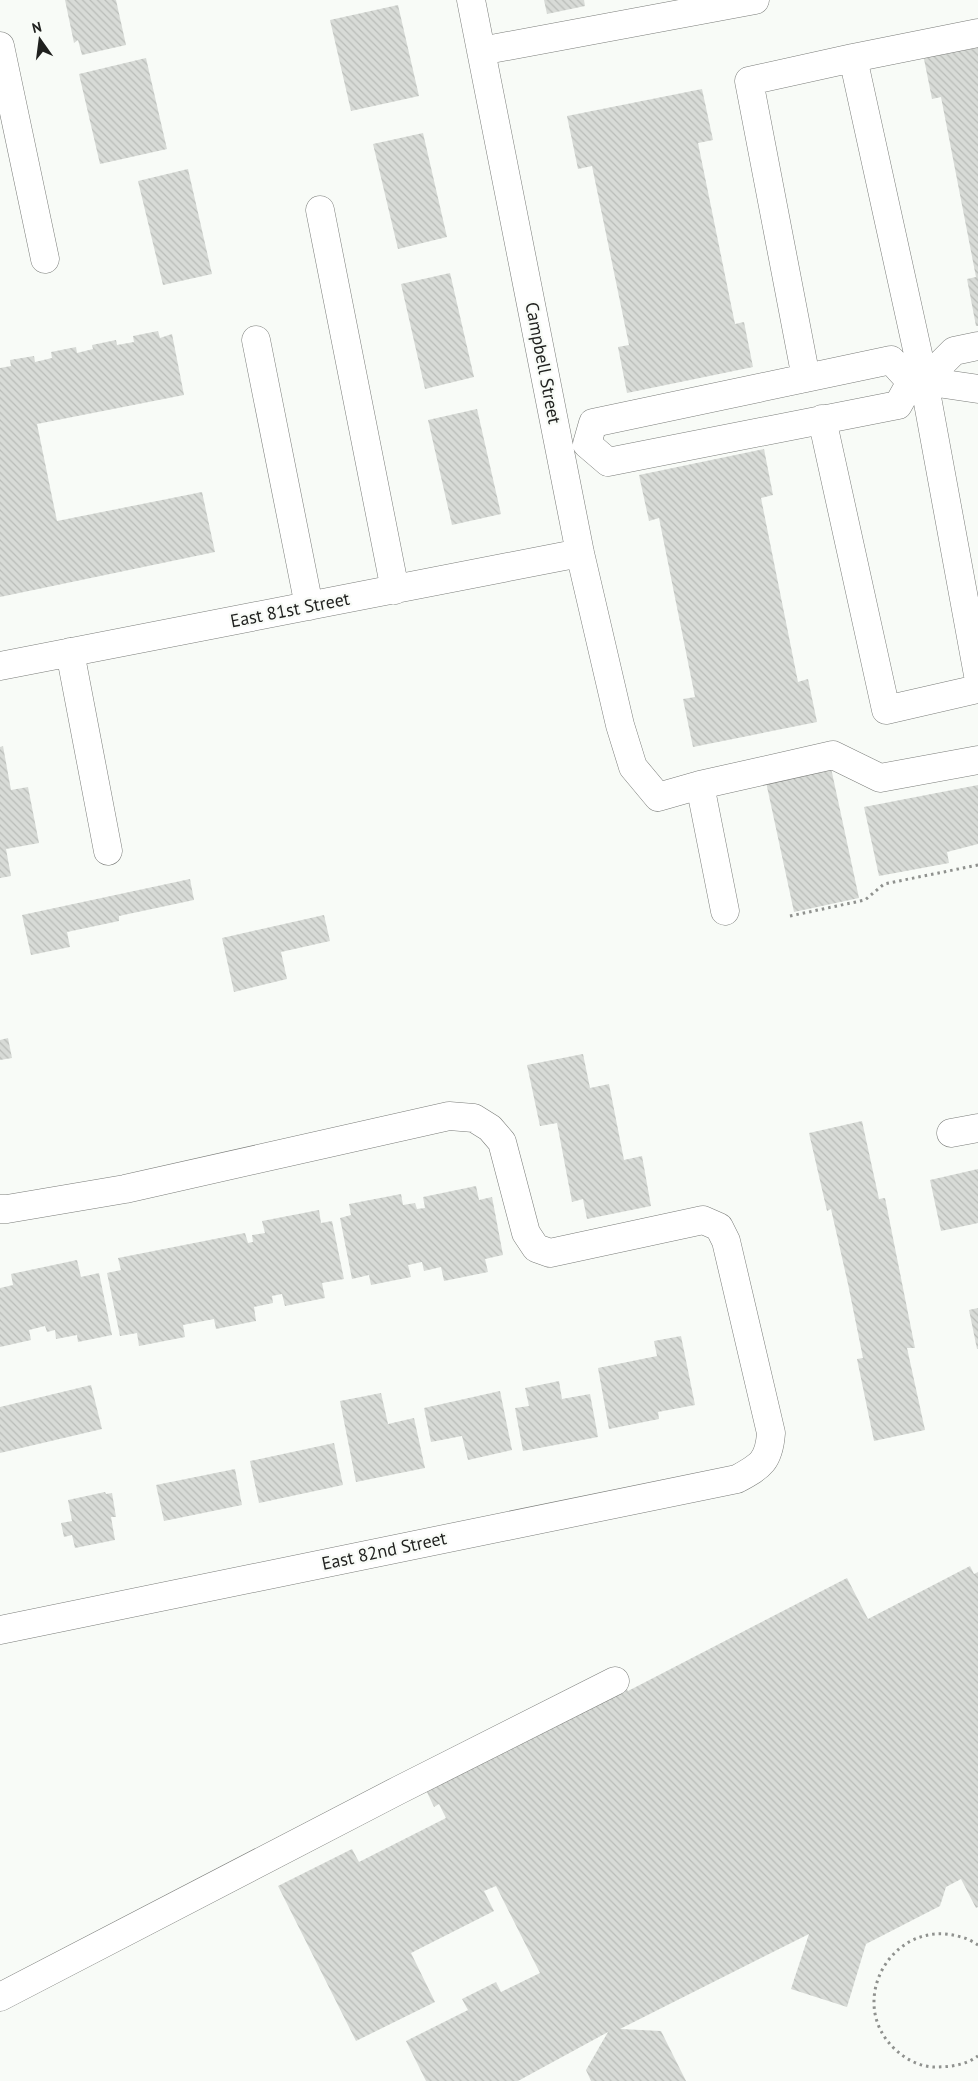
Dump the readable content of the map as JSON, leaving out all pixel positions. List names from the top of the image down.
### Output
{
  "streets": {
    "street": ["Campbell Street", "East 81st Street", "East 82nd Street"]
  },
  "crossings": [
    ["Campbell Street", "East 81st Street"]
  ],
  "north": "top"
}
